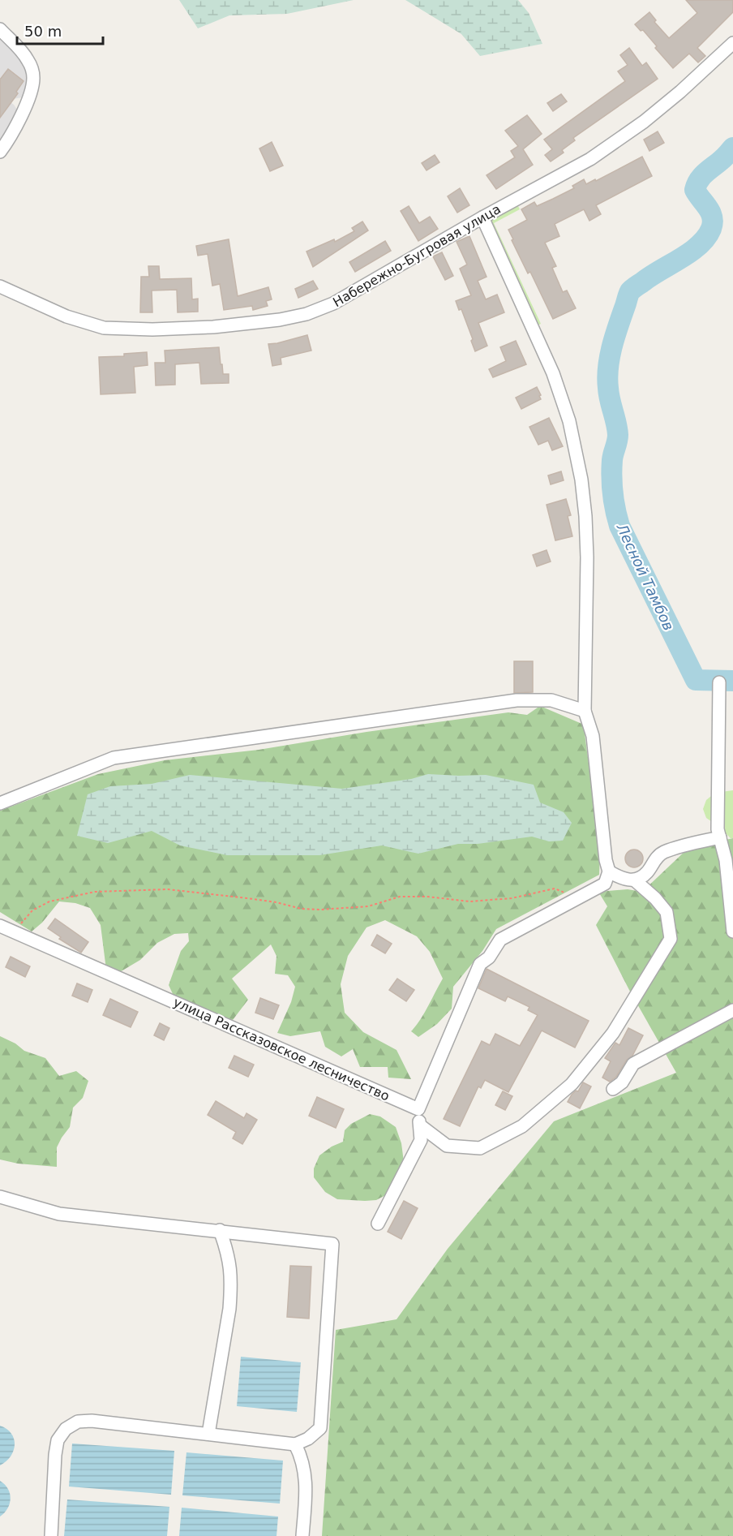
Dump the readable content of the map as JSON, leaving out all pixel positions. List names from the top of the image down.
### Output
{
  "streets": {
    "street": ["Набережно-Бугровая улица", "улица Рассказовское лесничество"]
  },
  "water": ["Лесной Тамбов"],
  "scale_bar": "50 m"
}
